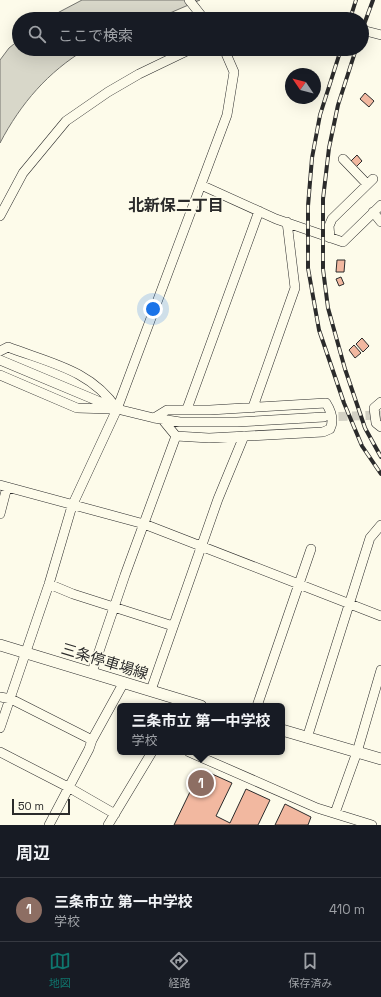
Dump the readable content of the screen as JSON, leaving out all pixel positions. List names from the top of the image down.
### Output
{
  "streets": {
    "main road": ["三条停車場線"]
  },
  "districts": ["北新保二丁目"],
  "scale_bar": "50 m",
  "north": "top left",
  "page": {
    "search": "ここで検索",
    "popup": ["三条市立 第一中学校", "学校"],
    "pins": "1",
    "scale": "50 m",
    "heading": "周辺",
    "list": [
      {
        "mark": "1",
        "name": "三条市立 第一中学校",
        "note": "学校",
        "value": "410 m"
      }
    ],
    "nav": ["地図", "経路", "保存済み"]
  }
}
